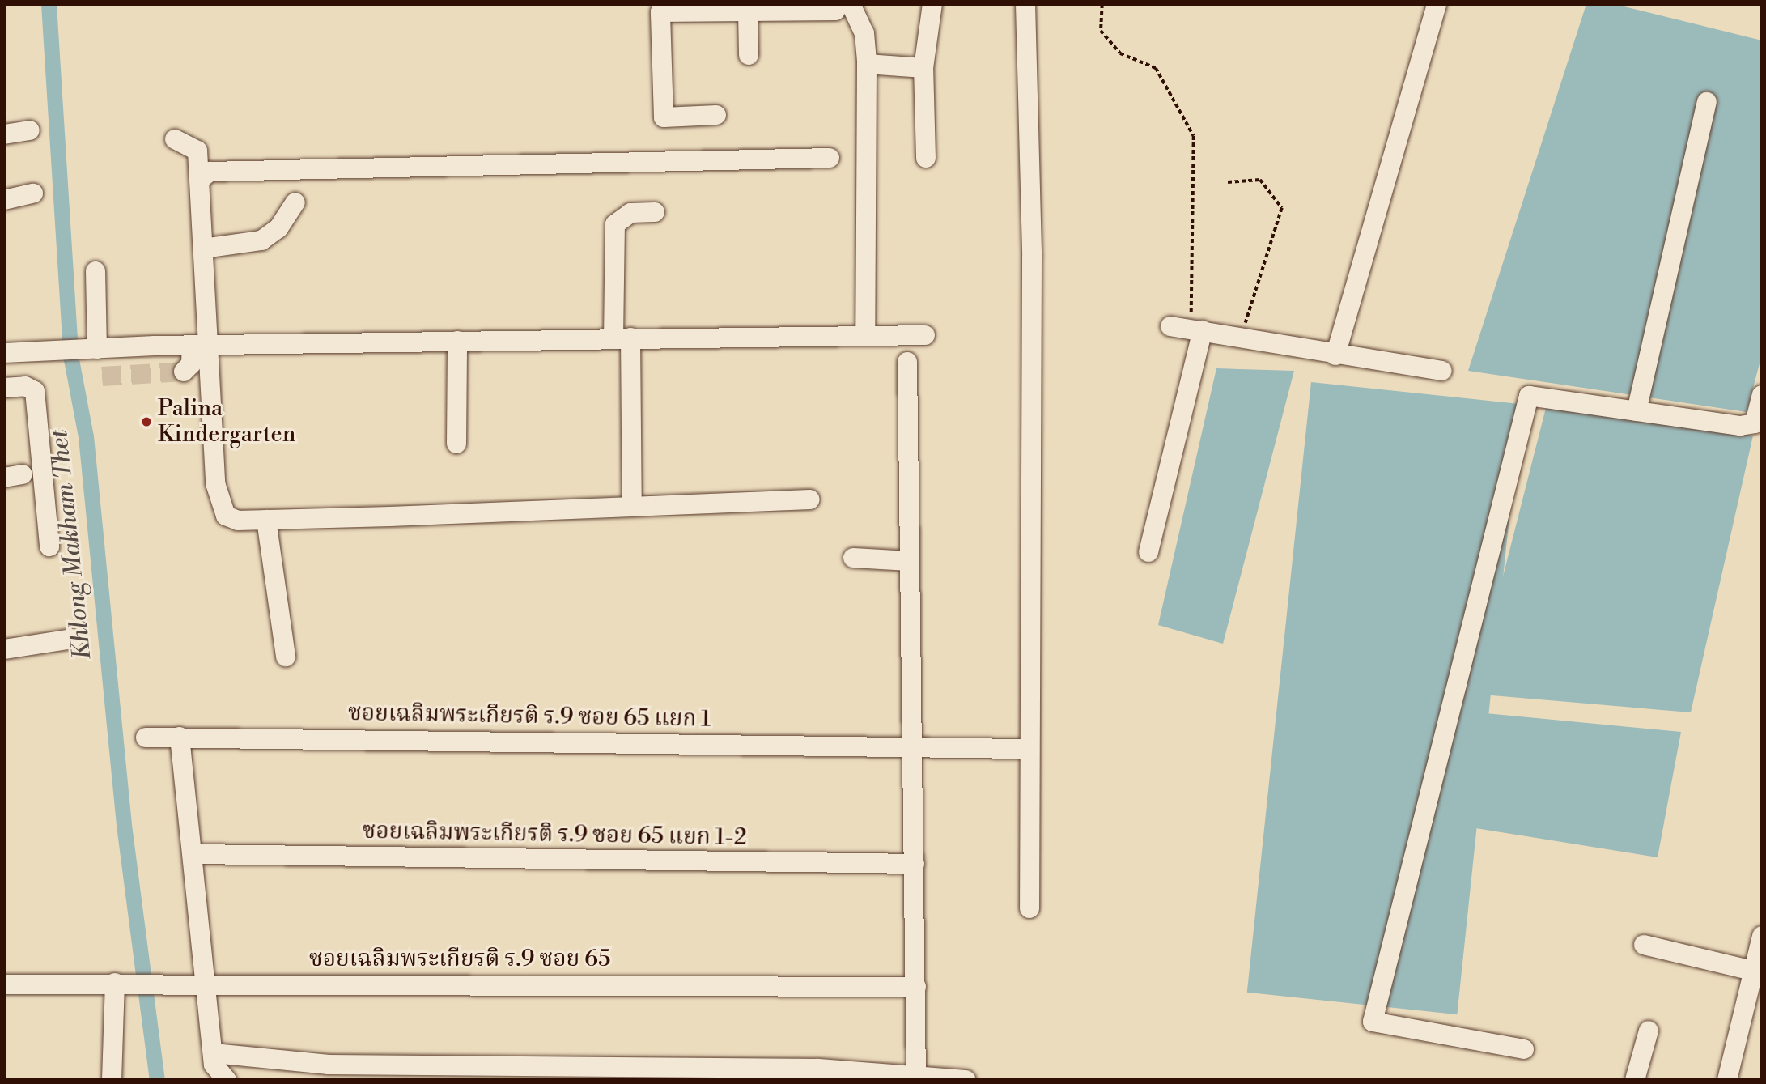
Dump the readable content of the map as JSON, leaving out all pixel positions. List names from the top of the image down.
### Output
{
  "streets": {
    "street": ["ซอยเฉลิมพระเกียรติ ร.9 ซอย 65 แยก 1", "ซอยเฉลิมพระเกียรติ ร.9 ซอย 65 แยก 1-2", "ซอยเฉลิมพระเกียรติ ร.9 ซอย 65"]
  },
  "water": ["Khlong Makham Thet"],
  "places": ["Palina Kindergarten"]
}
